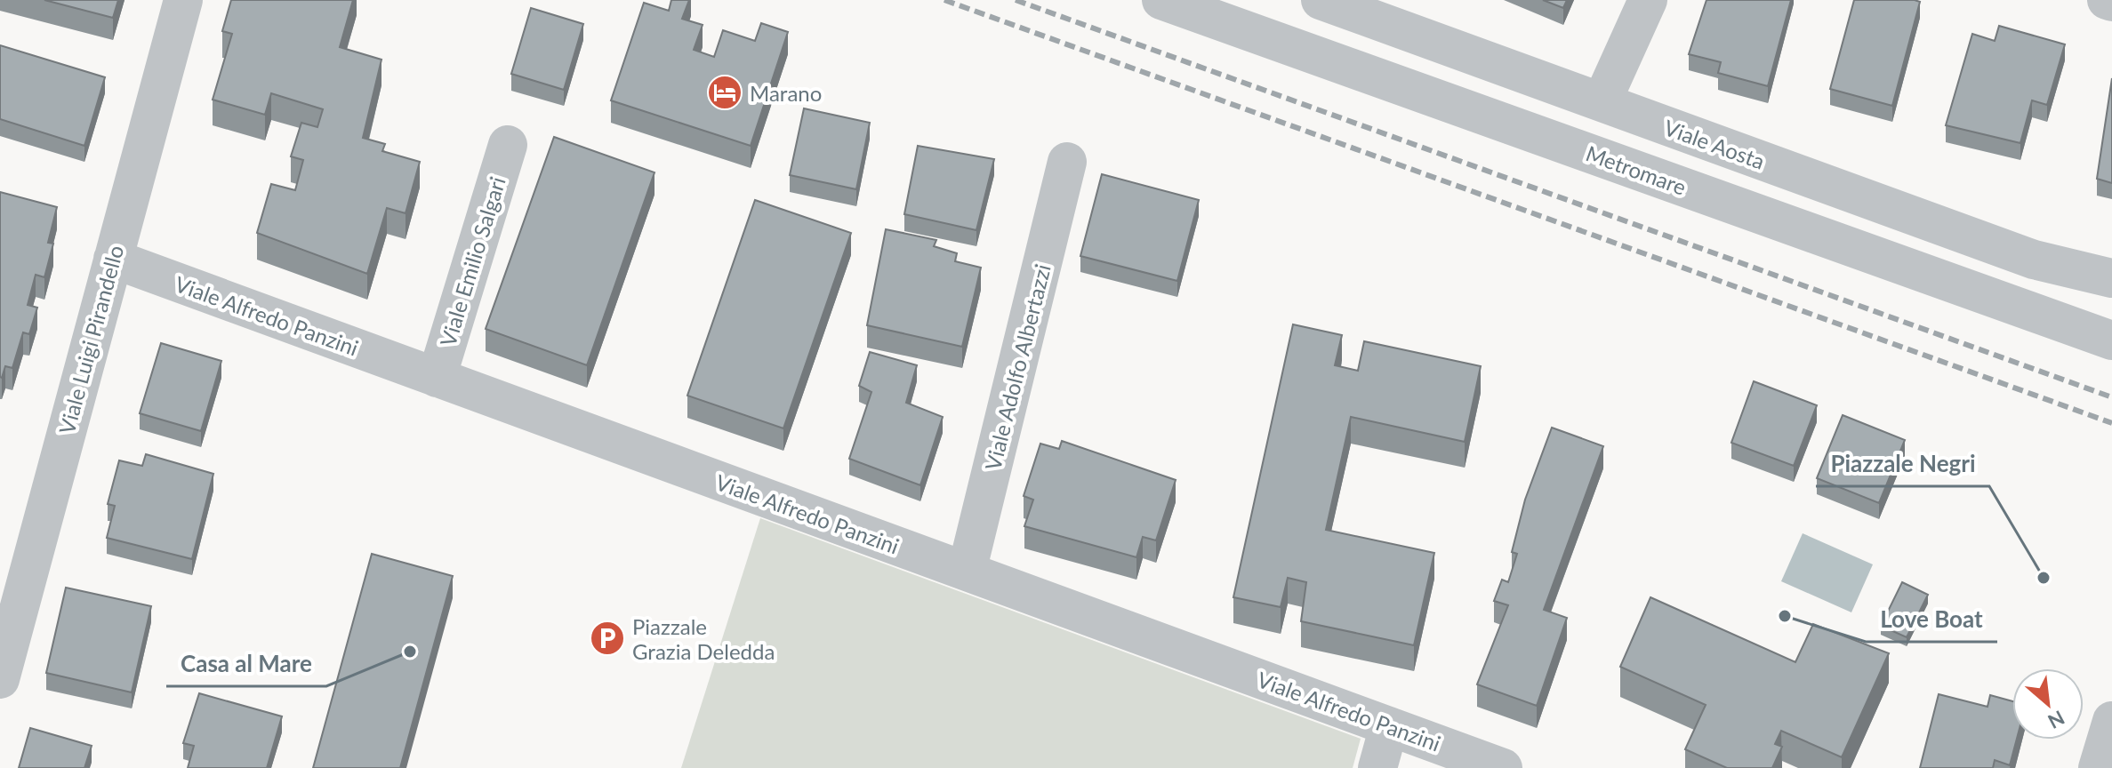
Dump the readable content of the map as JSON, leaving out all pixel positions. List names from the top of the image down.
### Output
{
  "streets": {
    "street": [
      "Viale Aosta",
      "Metromare",
      "Viale Emilio Salgari",
      "Viale Alfredo Panzini",
      "Viale Luigi Pirandello",
      "Viale Adolfo Albertazzi"
    ]
  },
  "crossings": [
    ["Viale Emilio Salgari", "Viale Alfredo Panzini"],
    ["Viale Alfredo Panzini", "Viale Luigi Pirandello"],
    ["Viale Alfredo Panzini", "Viale Adolfo Albertazzi"]
  ],
  "places": {
    "hotel": ["Marano"],
    "other": ["Piazzale Negri", "Love Boat", "Casa al Mare"],
    "parking": ["Piazzale Grazia Deledda"]
  },
  "north": "bottom right"
}
